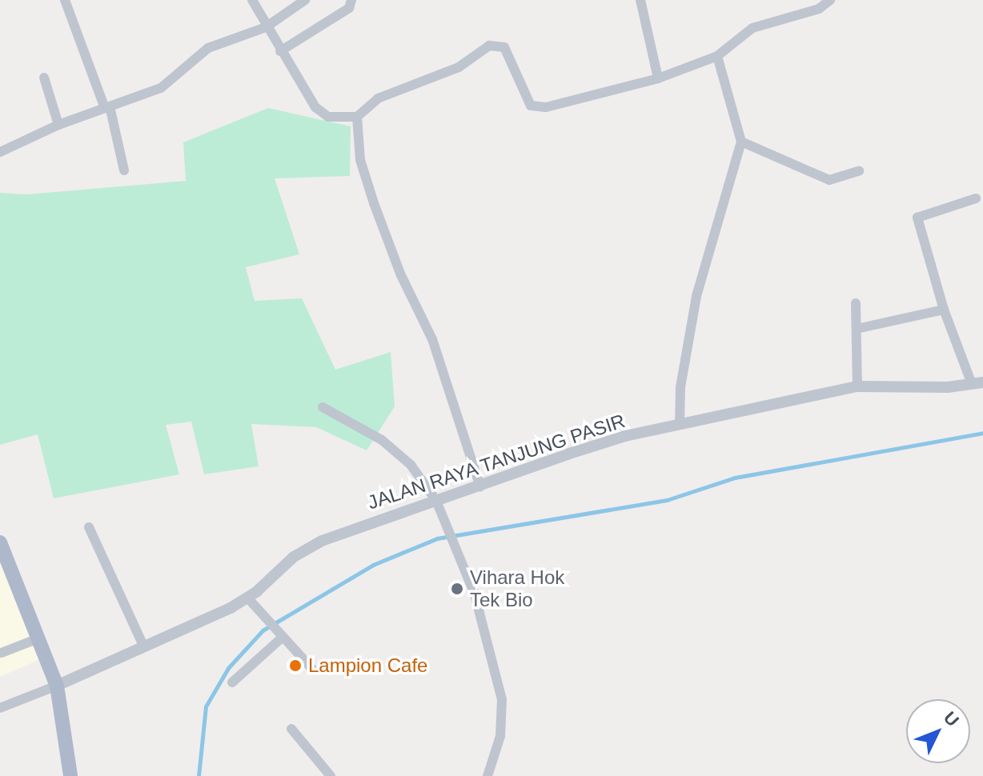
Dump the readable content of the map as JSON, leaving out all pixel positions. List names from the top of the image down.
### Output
{
  "streets": {
    "street": ["JALAN RAYA TANJUNG PASIR"]
  },
  "places": ["Vihara Hok Tek Bio", "Lampion Cafe"],
  "north": "top right"
}
